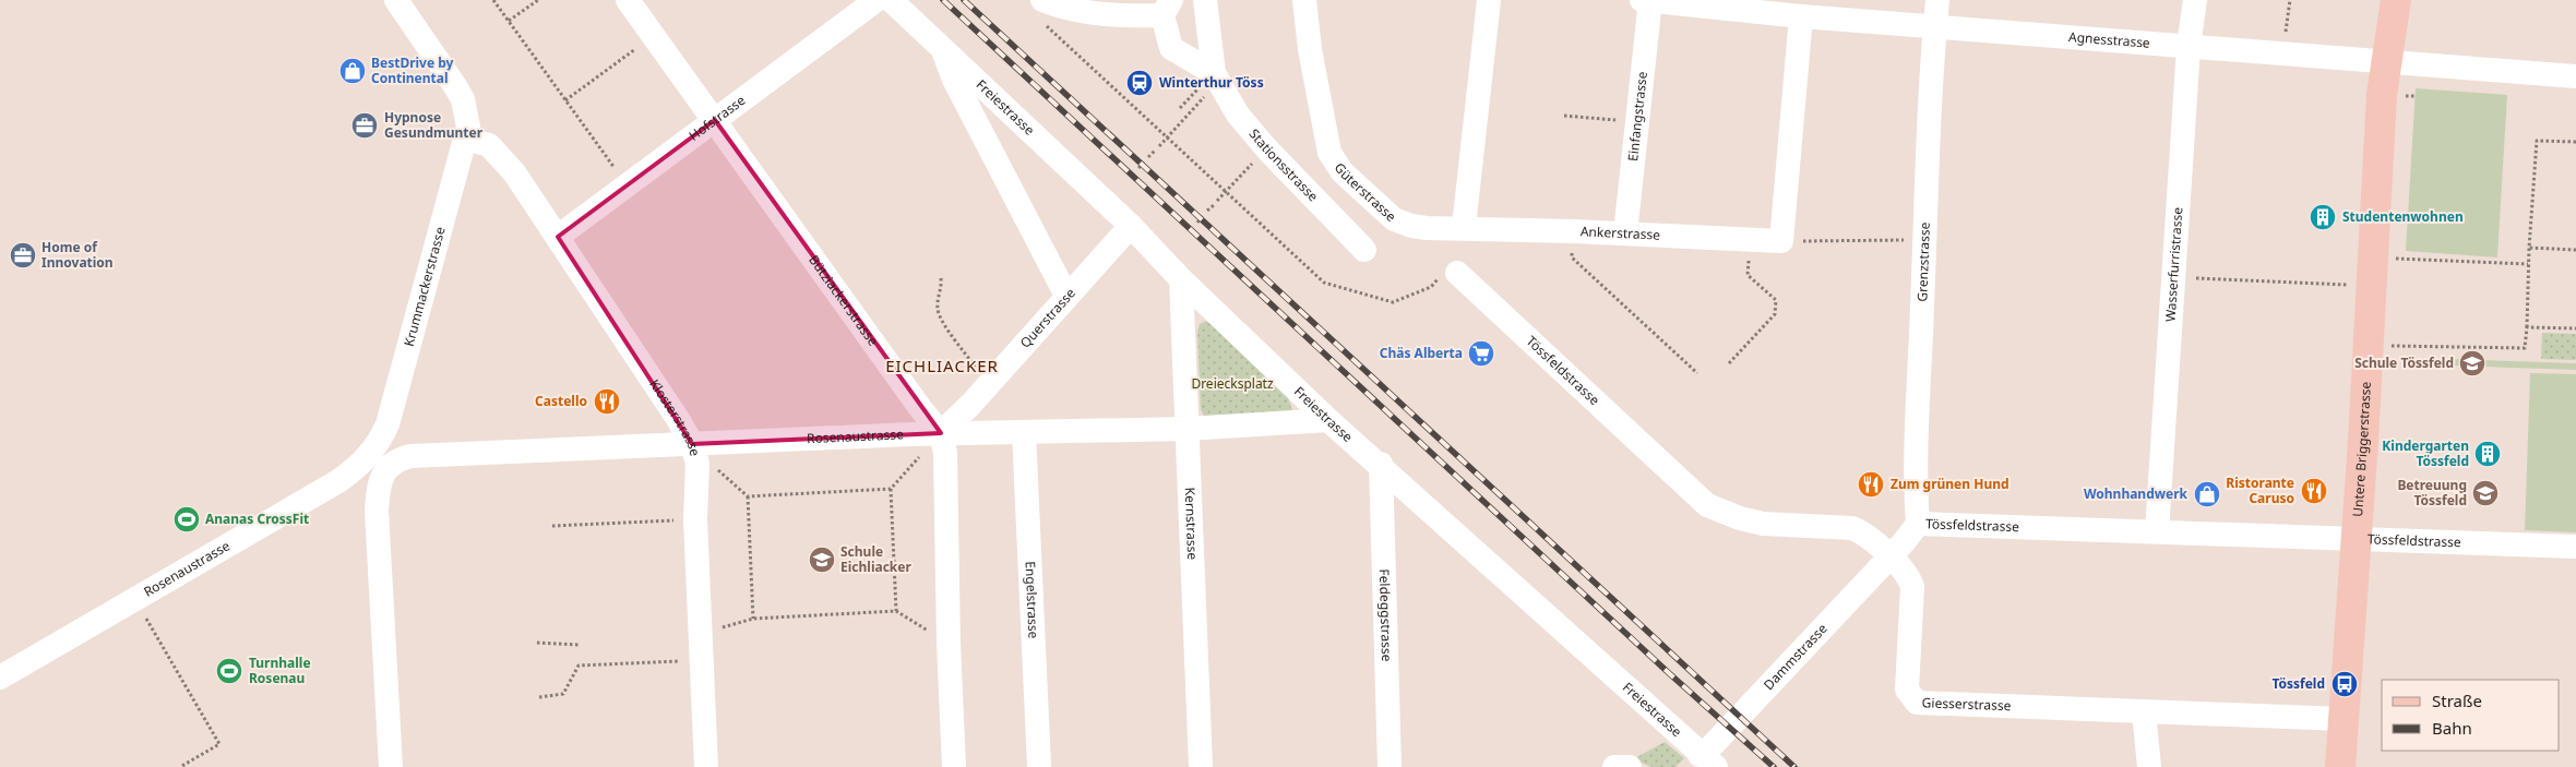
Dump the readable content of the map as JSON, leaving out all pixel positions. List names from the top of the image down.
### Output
{
  "streets": {
    "main road": ["Untere Briggerstrasse"],
    "street": [
      "Agnesstrasse",
      "Freiestrasse",
      "Einfangstrasse",
      "Hofstrasse",
      "Stationsstrasse",
      "Güterstrasse",
      "Ankerstrasse",
      "Grenzstrasse",
      "Wasserfurristrasse",
      "Krummackerstrasse",
      "Bütziackerstrasse",
      "Querstrasse",
      "Tössfeldstrasse",
      "Klosterstrasse",
      "Rosenaustrasse",
      "Kernstrasse",
      "Engelstrasse",
      "Feldeggstrasse",
      "Dammstrasse",
      "Giesserstrasse"
    ]
  },
  "crossings": [
    ["Agnesstrasse", "Einfangstrasse"],
    ["Agnesstrasse", "Grenzstrasse"],
    ["Agnesstrasse", "Wasserfurristrasse"],
    ["Agnesstrasse", "Untere Briggerstrasse"],
    ["Freiestrasse", "Querstrasse"],
    ["Freiestrasse", "Rosenaustrasse"],
    ["Freiestrasse", "Kernstrasse"],
    ["Freiestrasse", "Feldeggstrasse"],
    ["Freiestrasse", "Dammstrasse"],
    ["Einfangstrasse", "Ankerstrasse"],
    ["Hofstrasse", "Bütziackerstrasse"],
    ["Hofstrasse", "Klosterstrasse"],
    ["Güterstrasse", "Ankerstrasse"],
    ["Grenzstrasse", "Tössfeldstrasse"],
    ["Wasserfurristrasse", "Tössfeldstrasse"],
    ["Krummackerstrasse", "Klosterstrasse"],
    ["Krummackerstrasse", "Rosenaustrasse"],
    ["Bütziackerstrasse", "Querstrasse"],
    ["Bütziackerstrasse", "Rosenaustrasse"],
    ["Querstrasse", "Rosenaustrasse"],
    ["Tössfeldstrasse", "Untere Briggerstrasse"],
    ["Tössfeldstrasse", "Dammstrasse"],
    ["Tössfeldstrasse", "Giesserstrasse"],
    ["Klosterstrasse", "Rosenaustrasse"],
    ["Rosenaustrasse", "Kernstrasse"],
    ["Rosenaustrasse", "Engelstrasse"],
    ["Untere Briggerstrasse", "Giesserstrasse"],
    ["Dammstrasse", "Giesserstrasse"]
  ],
  "districts": ["EICHLIACKER"],
  "parks": ["Dreiecksplatz"],
  "places": {
    "shop": ["BestDrive by Continental", "Wohnhandwerk"],
    "station": ["Winterthur Töss"],
    "office": ["Hypnose Gesundmunter", "Home of Innovation"],
    "building": ["Studentenwohnen", "Kindergarten Tössfeld"],
    "supermarket": ["Chäs Alberta"],
    "school or university": ["Schule Tössfeld", "Betreuung Tössfeld", "Schule Eichliacker"],
    "restaurant": ["Castello", "Zum grünen Hund", "Ristorante Caruso"],
    "sports": ["Ananas CrossFit", "Turnhalle Rosenau"],
    "bus stop": ["Tössfeld"]
  },
  "legend": ["Straße", "Bahn"]
}
